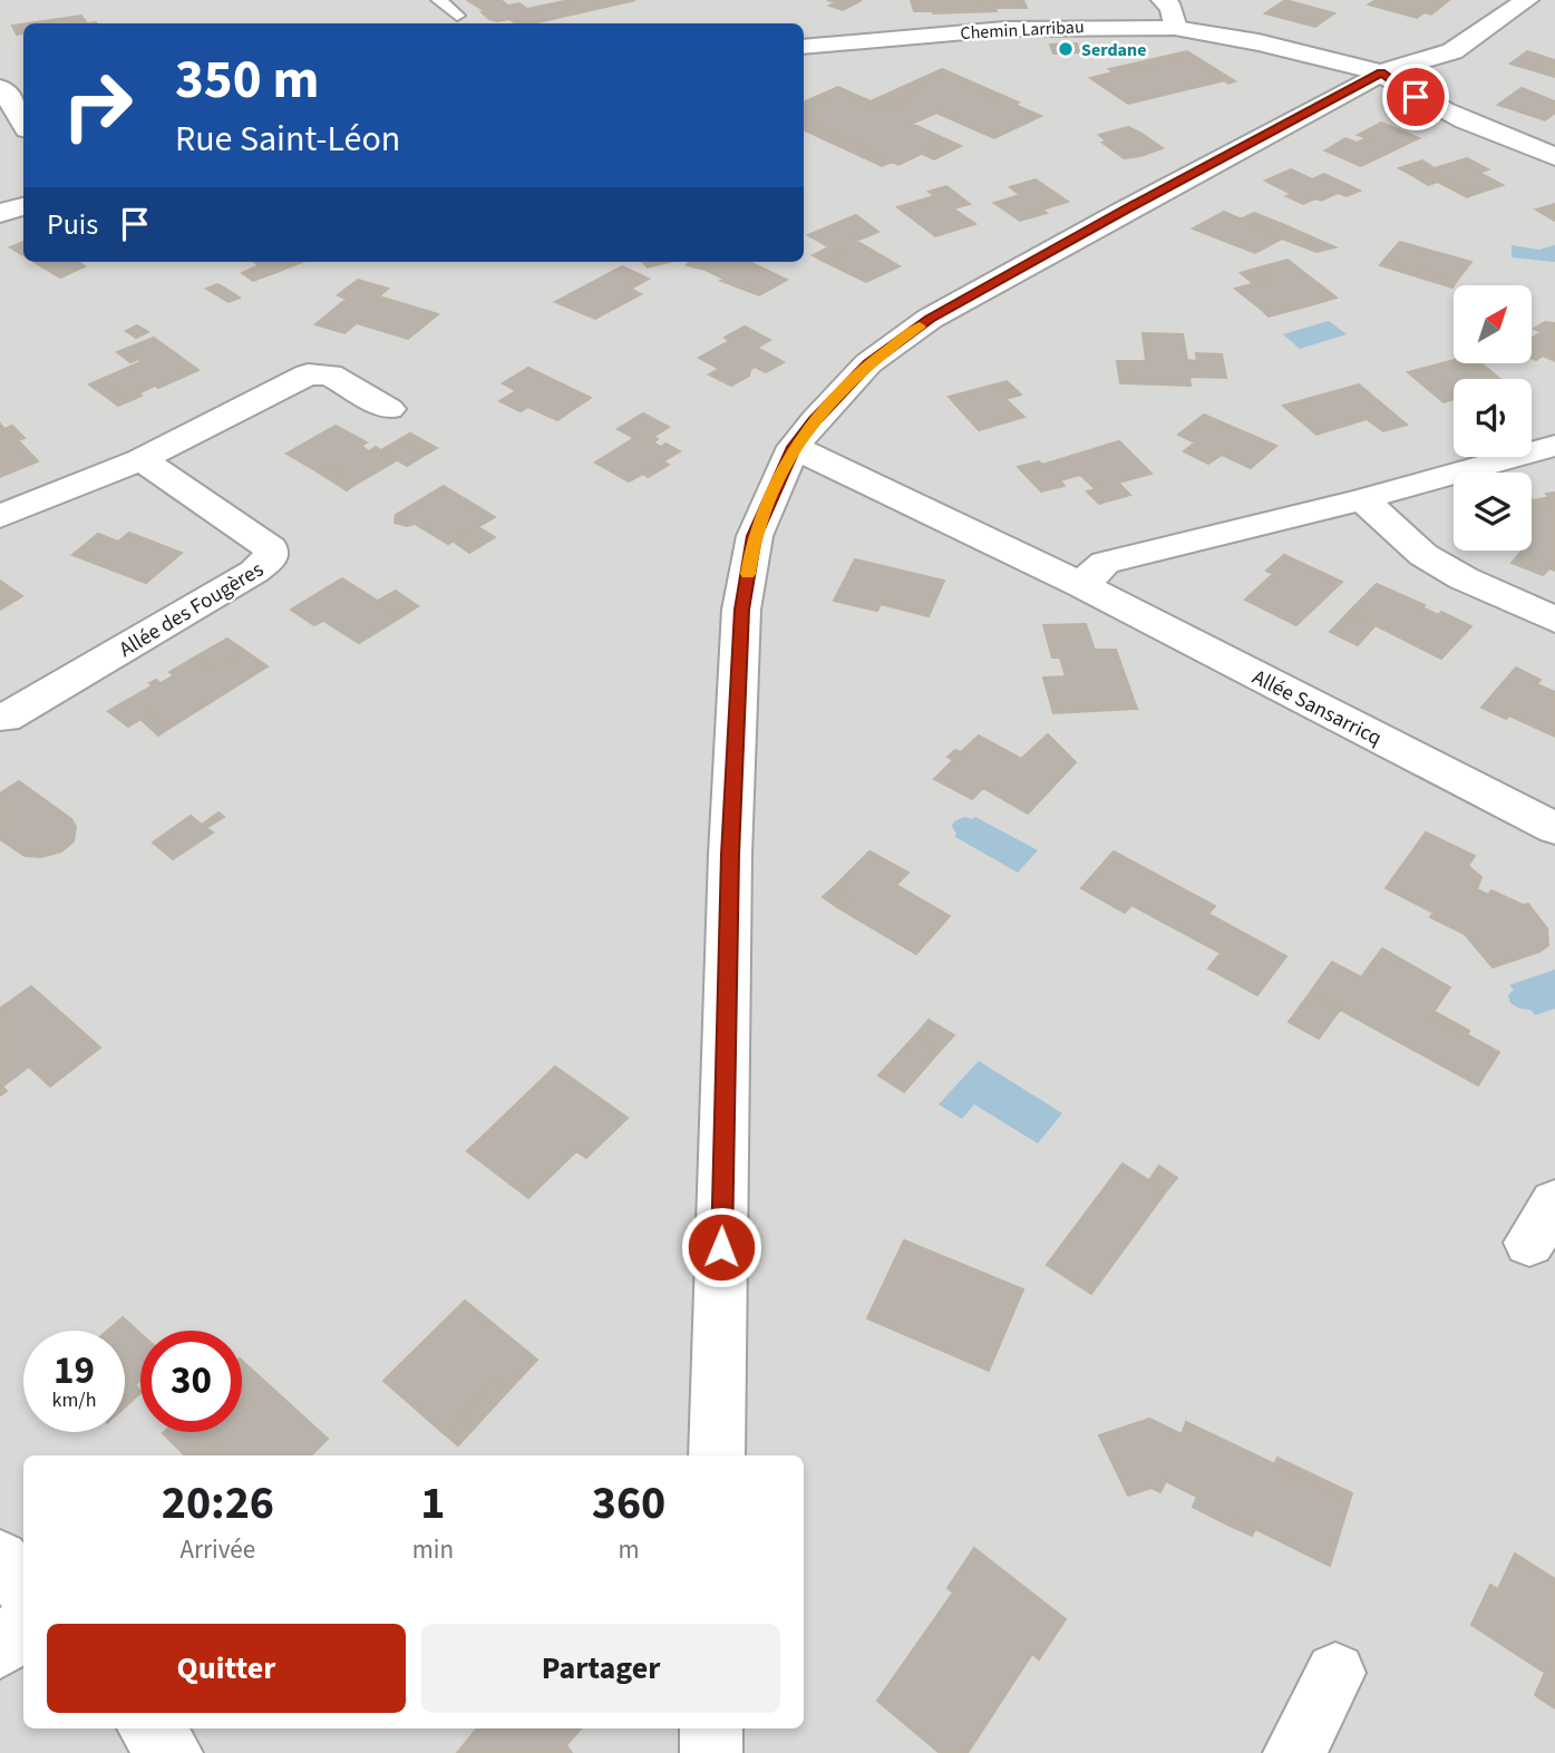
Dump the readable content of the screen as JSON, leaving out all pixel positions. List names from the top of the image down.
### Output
{
  "streets": {
    "street": ["Chemin Larribau", "Allée des Fougères", "Allée Sansarricq"]
  },
  "places": ["Serdane"],
  "north": "top right",
  "page": {
    "turn": ["350 m", "Rue Saint-Léon"],
    "then": "Puis",
    "speed": "19 km/h",
    "limit": "30",
    "eta": [
      "20:26",
      "Arrivée",
      "1",
      "min",
      "360",
      "m"
    ],
    "buttons": ["Quitter", "Partager"]
  }
}
